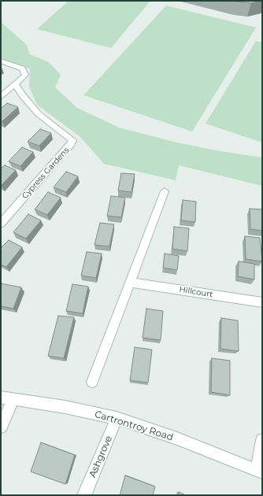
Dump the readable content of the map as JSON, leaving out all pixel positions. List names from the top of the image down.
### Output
{
  "streets": {
    "street": [
      "Cypress Gardens",
      "Hillcourt",
      "Cartrontroy Road",
      "Ashgrove"
    ]
  },
  "crossings": [
    ["Cartrontroy Road", "Ashgrove"]
  ]
}
